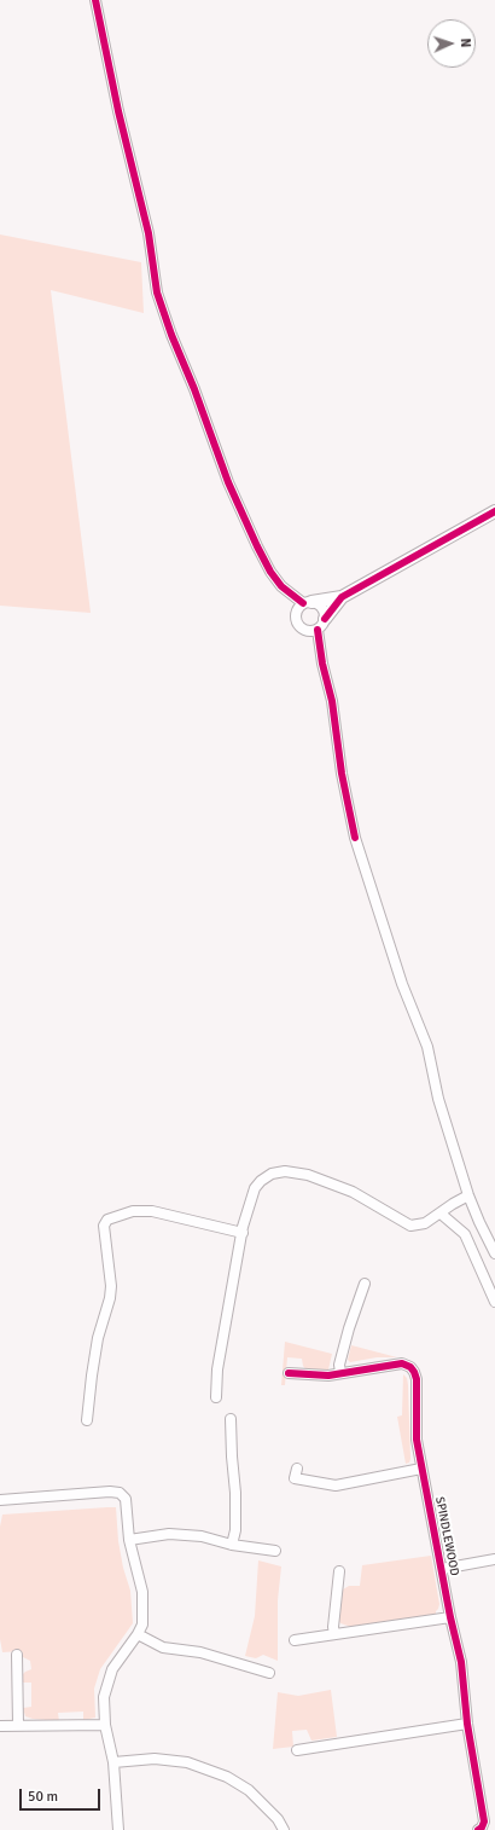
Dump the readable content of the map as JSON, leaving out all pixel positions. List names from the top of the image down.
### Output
{
  "streets": {
    "street": ["SPINDLEWOOD"]
  },
  "scale_bar": "50 m",
  "north": "right"
}
